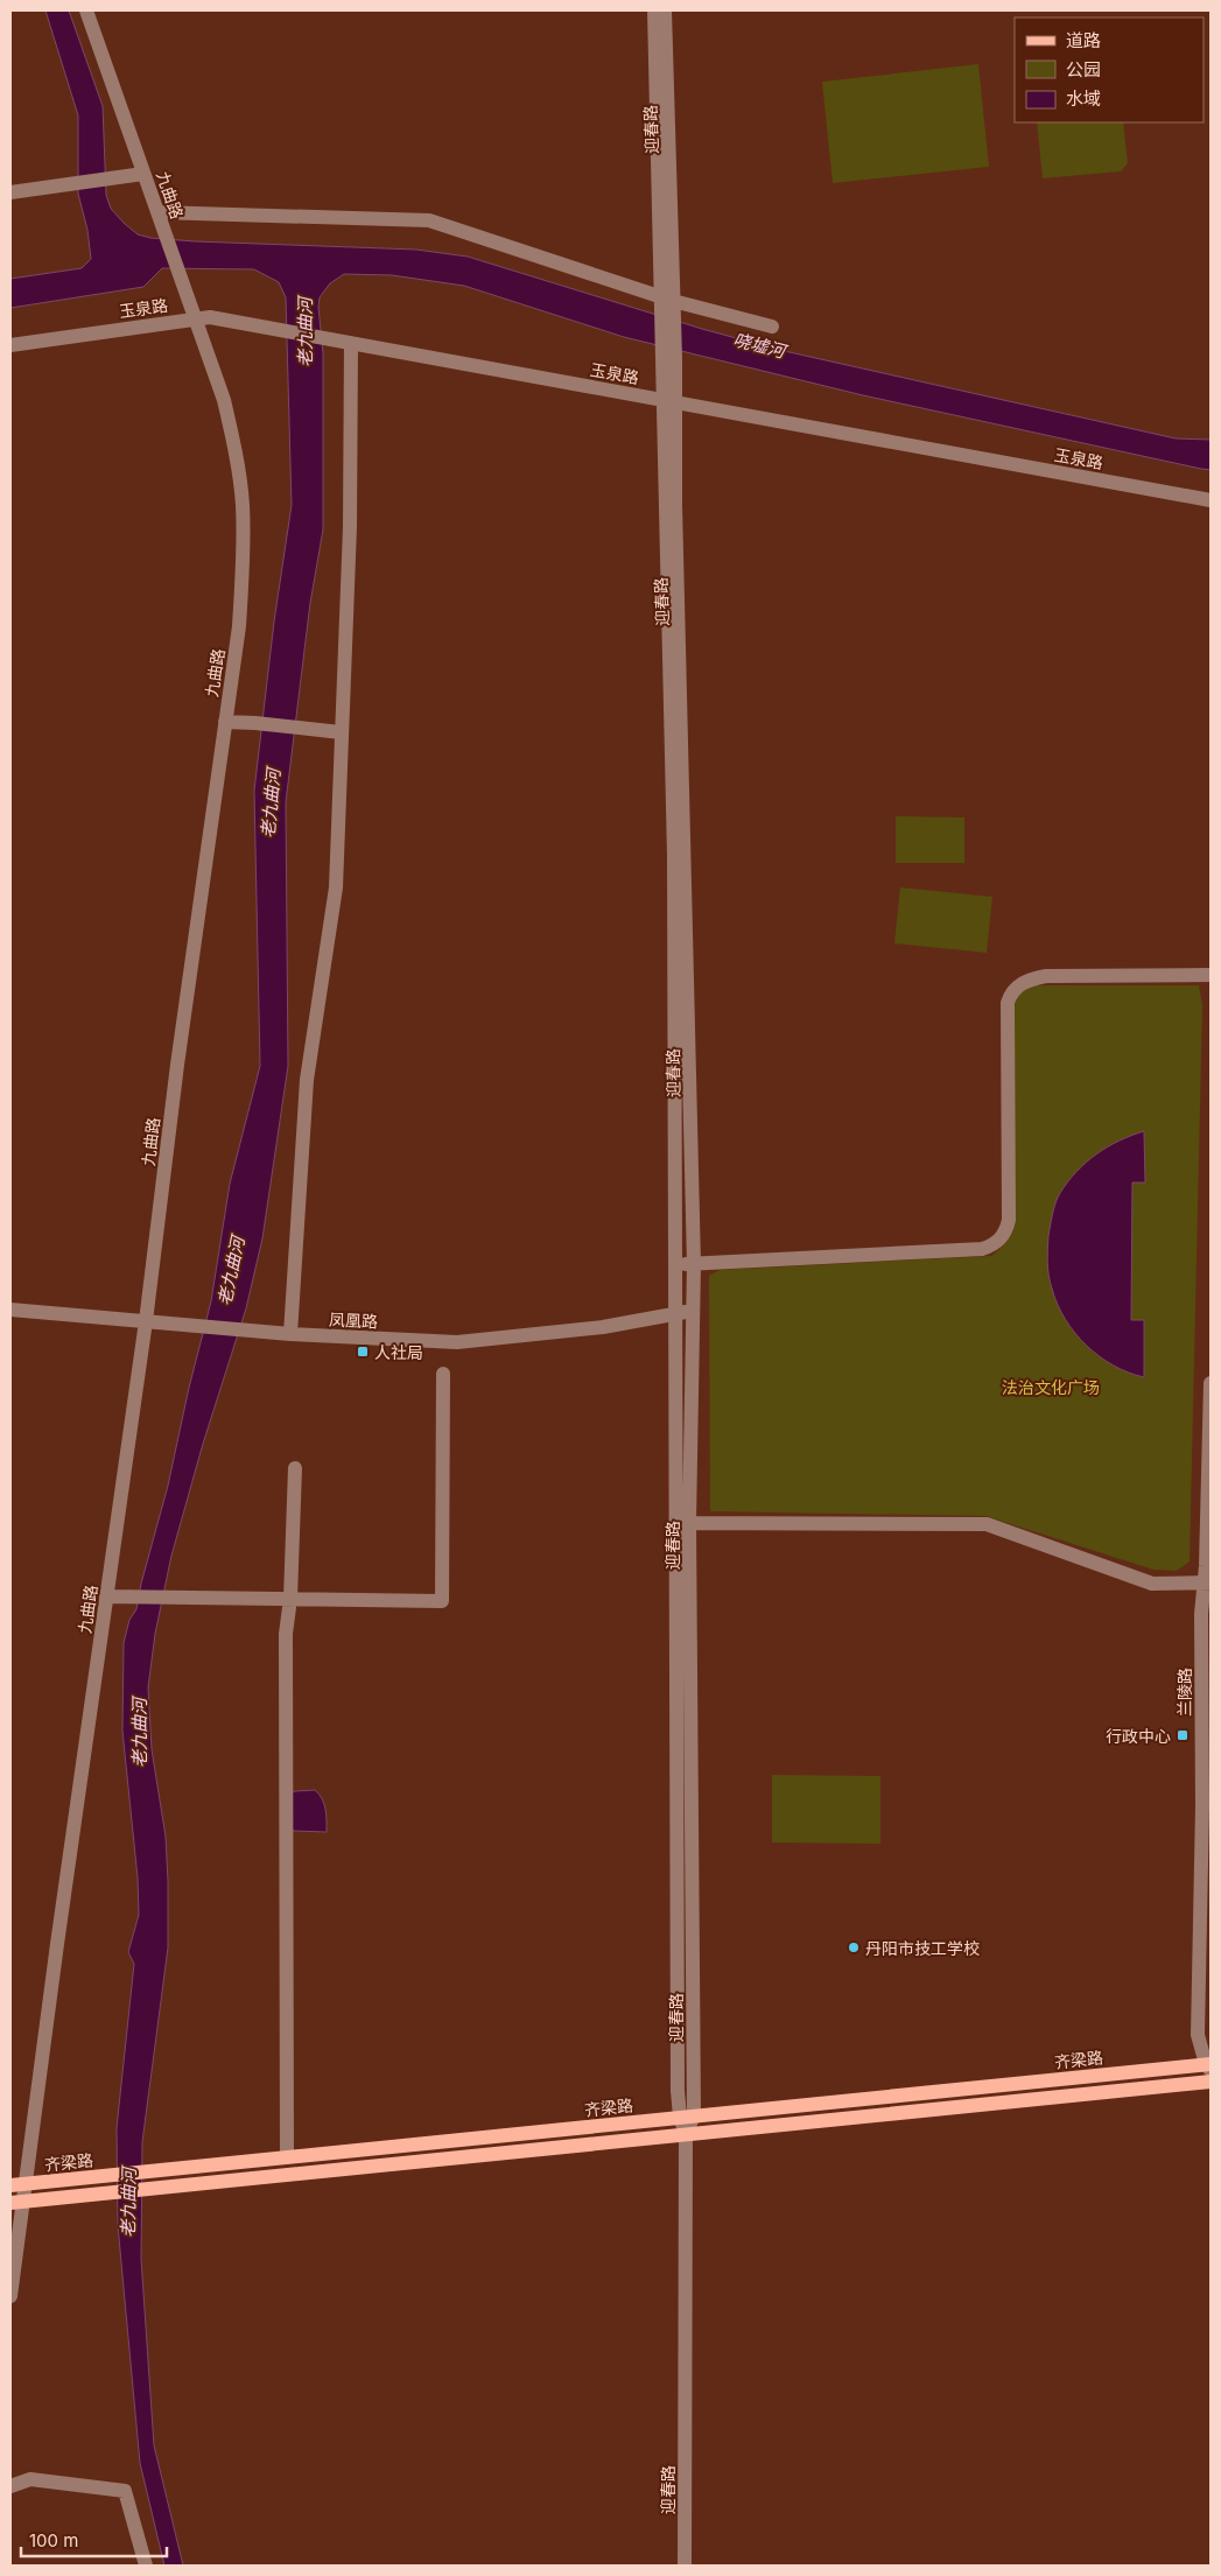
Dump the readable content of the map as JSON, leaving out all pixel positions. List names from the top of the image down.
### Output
{
  "streets": {
    "main road": ["齐梁路"],
    "street": [
      "迎春路",
      "九曲路",
      "玉泉路",
      "凤凰路",
      "兰陵路"
    ]
  },
  "crossings": [
    ["迎春路", "玉泉路"],
    ["迎春路", "凤凰路"],
    ["迎春路", "齐梁路"],
    ["九曲路", "玉泉路"],
    ["九曲路", "凤凰路"],
    ["九曲路", "齐梁路"],
    ["兰陵路", "齐梁路"]
  ],
  "water": ["老九曲河", "哓墟河"],
  "parks": ["法治文化广场"],
  "places": {
    "transit": ["人社局", "行政中心"],
    "other": ["丹阳市技工学校"]
  },
  "legend": ["道路", "公园", "水域"],
  "scale_bar": "100 m"
}
